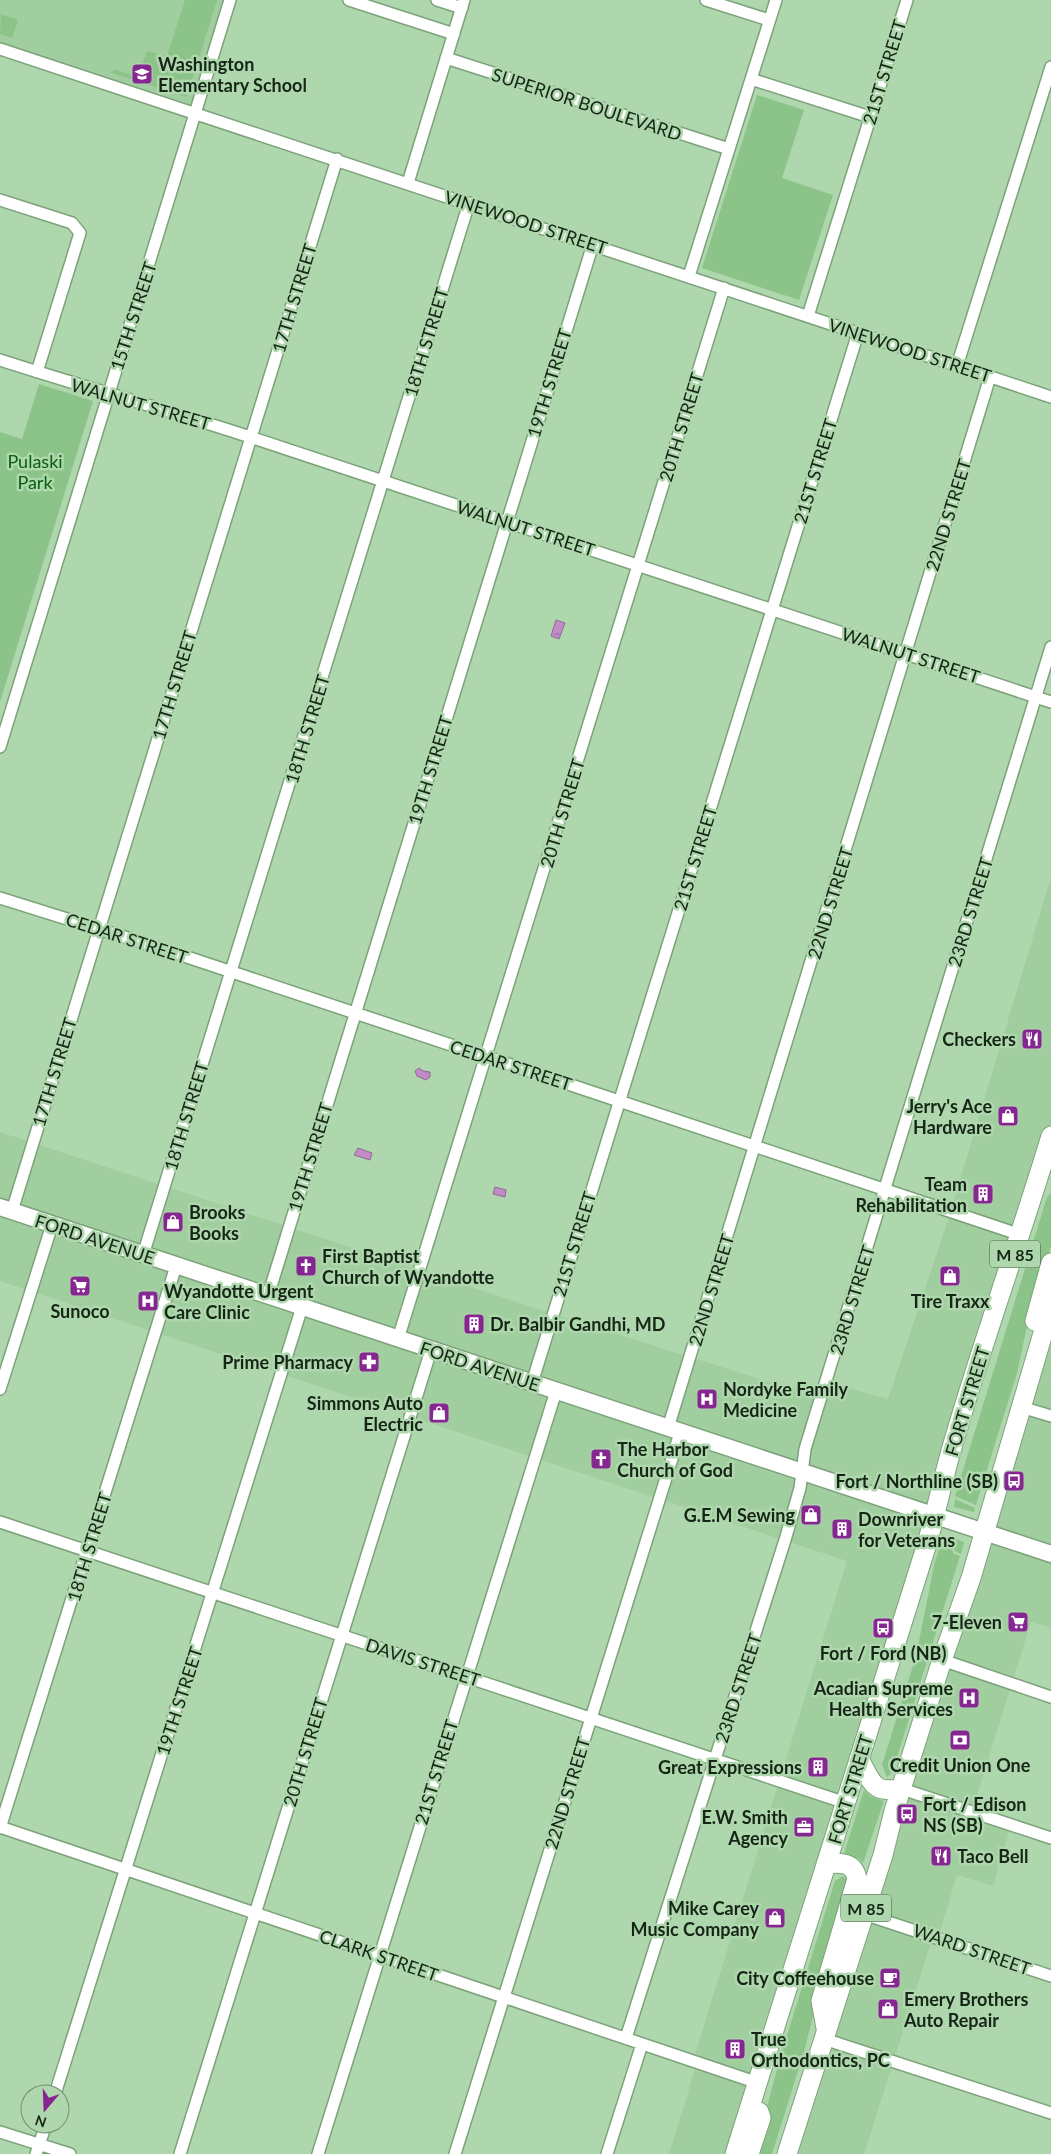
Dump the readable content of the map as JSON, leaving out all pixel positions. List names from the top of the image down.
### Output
{
  "streets": {
    "main road": ["FORD AVENUE", "M 85", "FORT STREET"],
    "street": [
      "21ST STREET",
      "SUPERIOR BOULEVARD",
      "VINEWOOD STREET",
      "17TH STREET",
      "15TH STREET",
      "18TH STREET",
      "19TH STREET",
      "WALNUT STREET",
      "20TH STREET",
      "22ND STREET",
      "23RD STREET",
      "CEDAR STREET",
      "DAVIS STREET",
      "WARD STREET",
      "CLARK STREET"
    ]
  },
  "crossings": [
    ["21ST STREET", "VINEWOOD STREET"],
    ["21ST STREET", "WALNUT STREET"],
    ["21ST STREET", "CEDAR STREET"],
    ["21ST STREET", "FORD AVENUE"],
    ["21ST STREET", "DAVIS STREET"],
    ["21ST STREET", "CLARK STREET"],
    ["VINEWOOD STREET", "17TH STREET"],
    ["VINEWOOD STREET", "15TH STREET"],
    ["VINEWOOD STREET", "18TH STREET"],
    ["VINEWOOD STREET", "19TH STREET"],
    ["VINEWOOD STREET", "20TH STREET"],
    ["VINEWOOD STREET", "22ND STREET"],
    ["17TH STREET", "WALNUT STREET"],
    ["17TH STREET", "CEDAR STREET"],
    ["17TH STREET", "FORD AVENUE"],
    ["15TH STREET", "WALNUT STREET"],
    ["18TH STREET", "WALNUT STREET"],
    ["18TH STREET", "CEDAR STREET"],
    ["18TH STREET", "FORD AVENUE"],
    ["18TH STREET", "DAVIS STREET"],
    ["18TH STREET", "CLARK STREET"],
    ["19TH STREET", "WALNUT STREET"],
    ["19TH STREET", "CEDAR STREET"],
    ["19TH STREET", "FORD AVENUE"],
    ["19TH STREET", "DAVIS STREET"],
    ["19TH STREET", "CLARK STREET"],
    ["WALNUT STREET", "20TH STREET"],
    ["WALNUT STREET", "22ND STREET"],
    ["WALNUT STREET", "23RD STREET"],
    ["20TH STREET", "CEDAR STREET"],
    ["20TH STREET", "FORD AVENUE"],
    ["20TH STREET", "DAVIS STREET"],
    ["20TH STREET", "CLARK STREET"],
    ["22ND STREET", "CEDAR STREET"],
    ["22ND STREET", "FORD AVENUE"],
    ["22ND STREET", "DAVIS STREET"],
    ["22ND STREET", "CLARK STREET"],
    ["23RD STREET", "CEDAR STREET"],
    ["23RD STREET", "FORD AVENUE"],
    ["23RD STREET", "DAVIS STREET"],
    ["23RD STREET", "CLARK STREET"],
    ["CEDAR STREET", "FORT STREET"],
    ["FORD AVENUE", "M 85"],
    ["FORD AVENUE", "FORT STREET"],
    ["M 85", "WARD STREET"],
    ["FORT STREET", "DAVIS STREET"],
    ["FORT STREET", "CLARK STREET"]
  ],
  "parks": ["Pulaski Park"],
  "places": {
    "school or university": ["Washington Elementary School"],
    "restaurant": ["Checkers", "Taco Bell"],
    "shop": [
      "Jerry's Ace Hardware",
      "Brooks Books",
      "Tire Traxx",
      "Simmons Auto Electric",
      "G.E.M Sewing",
      "Mike Carey Music Company",
      "Emery Brothers Auto Repair"
    ],
    "building": [
      "Team Rehabilitation",
      "Dr. Balbir Gandhi, MD",
      "Downriver for Veterans",
      "Great Expressions",
      "True Orthodontics, PC"
    ],
    "church": ["First Baptist Church of Wyandotte", "The Harbor Church of God"],
    "supermarket": ["Sunoco", "7-Eleven"],
    "hospital": ["Wyandotte Urgent Care Clinic", "Nordyke Family Medicine", "Acadian Supreme Health Services"],
    "pharmacy": ["Prime Pharmacy"],
    "bus stop": ["Fort / Northline (SB)", "Fort / Ford (NB)", "Fort / Edison NS (SB)"],
    "bank": ["Credit Union One"],
    "office": ["E.W. Smith Agency"],
    "cafe": ["City Coffeehouse"]
  },
  "north": "bottom"
}
